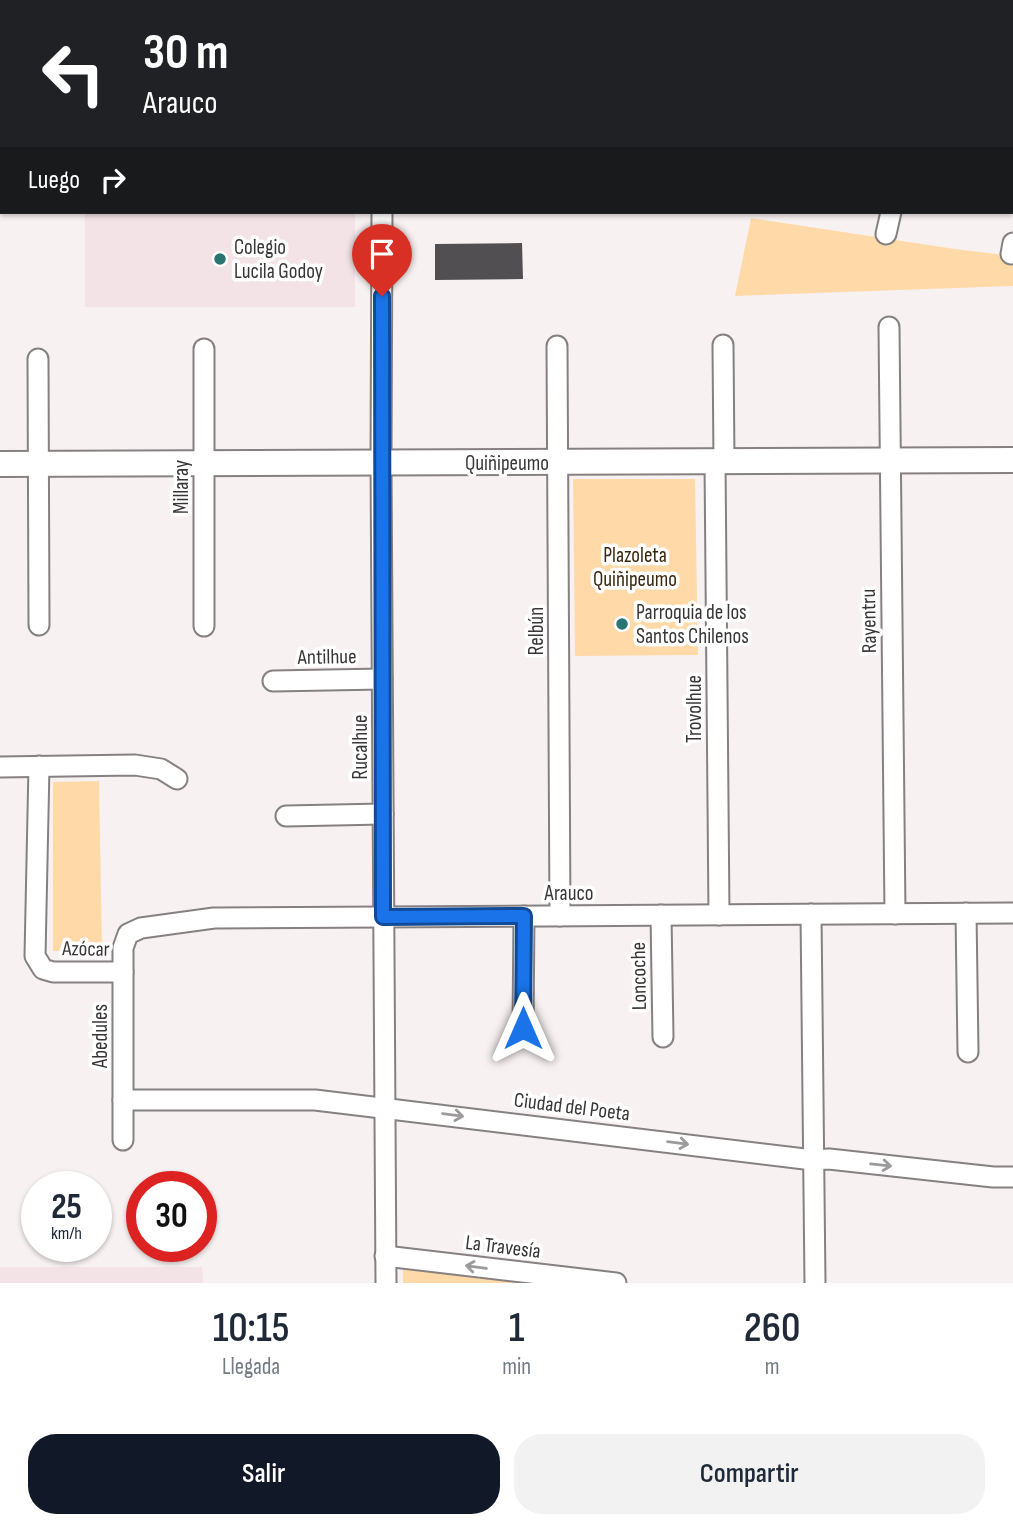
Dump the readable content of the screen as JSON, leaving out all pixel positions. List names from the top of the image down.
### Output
{
  "streets": {
    "street": [
      "Quiñipeumo",
      "Millaray",
      "Rayentru",
      "Relbún",
      "Antilhue",
      "Trovolhue",
      "Rucalhue",
      "Arauco",
      "Azócar",
      "Loncoche",
      "Abedules",
      "Ciudad del Poeta",
      "La Travesía"
    ]
  },
  "crossings": [
    ["Quiñipeumo", "Millaray"],
    ["Quiñipeumo", "Rayentru"],
    ["Quiñipeumo", "Relbún"],
    ["Quiñipeumo", "Trovolhue"],
    ["Quiñipeumo", "Rucalhue"],
    ["Rayentru", "Arauco"],
    ["Relbún", "Arauco"],
    ["Antilhue", "Rucalhue"],
    ["Trovolhue", "Arauco"],
    ["Rucalhue", "Arauco"],
    ["Rucalhue", "Ciudad del Poeta"],
    ["Rucalhue", "La Travesía"],
    ["Arauco", "Loncoche"],
    ["Arauco", "Abedules"],
    ["Azócar", "Abedules"],
    ["Abedules", "Ciudad del Poeta"]
  ],
  "one_way": ["Ciudad del Poeta", "La Travesía"],
  "parks": ["Plazoleta Quiñipeumo"],
  "places": ["Colegio Lucila Godoy", "Parroquia de los Santos Chilenos"],
  "page": {
    "turn": ["30 m", "Arauco"],
    "then": "Luego",
    "speed": "25 km/h",
    "limit": "30",
    "eta": [
      "10:15",
      "Llegada",
      "1",
      "min",
      "260",
      "m"
    ],
    "buttons": ["Salir", "Compartir"]
  }
}
